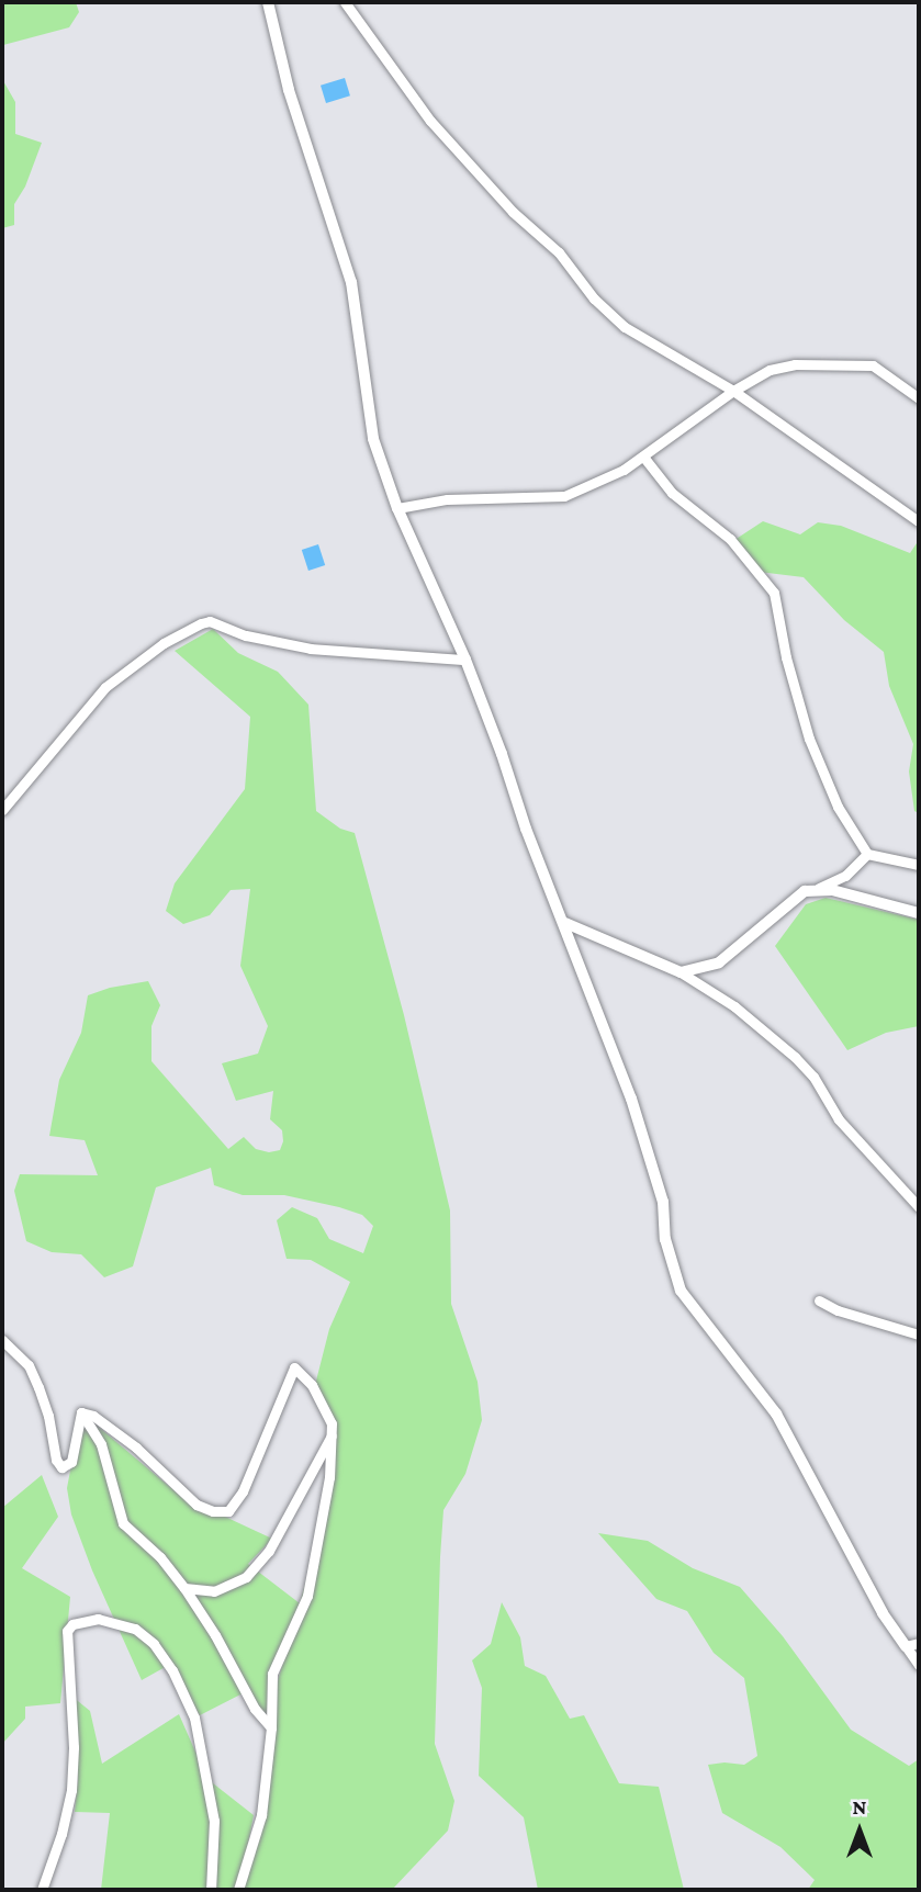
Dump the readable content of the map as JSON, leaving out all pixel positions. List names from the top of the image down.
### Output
{
  "north": "top"
}
